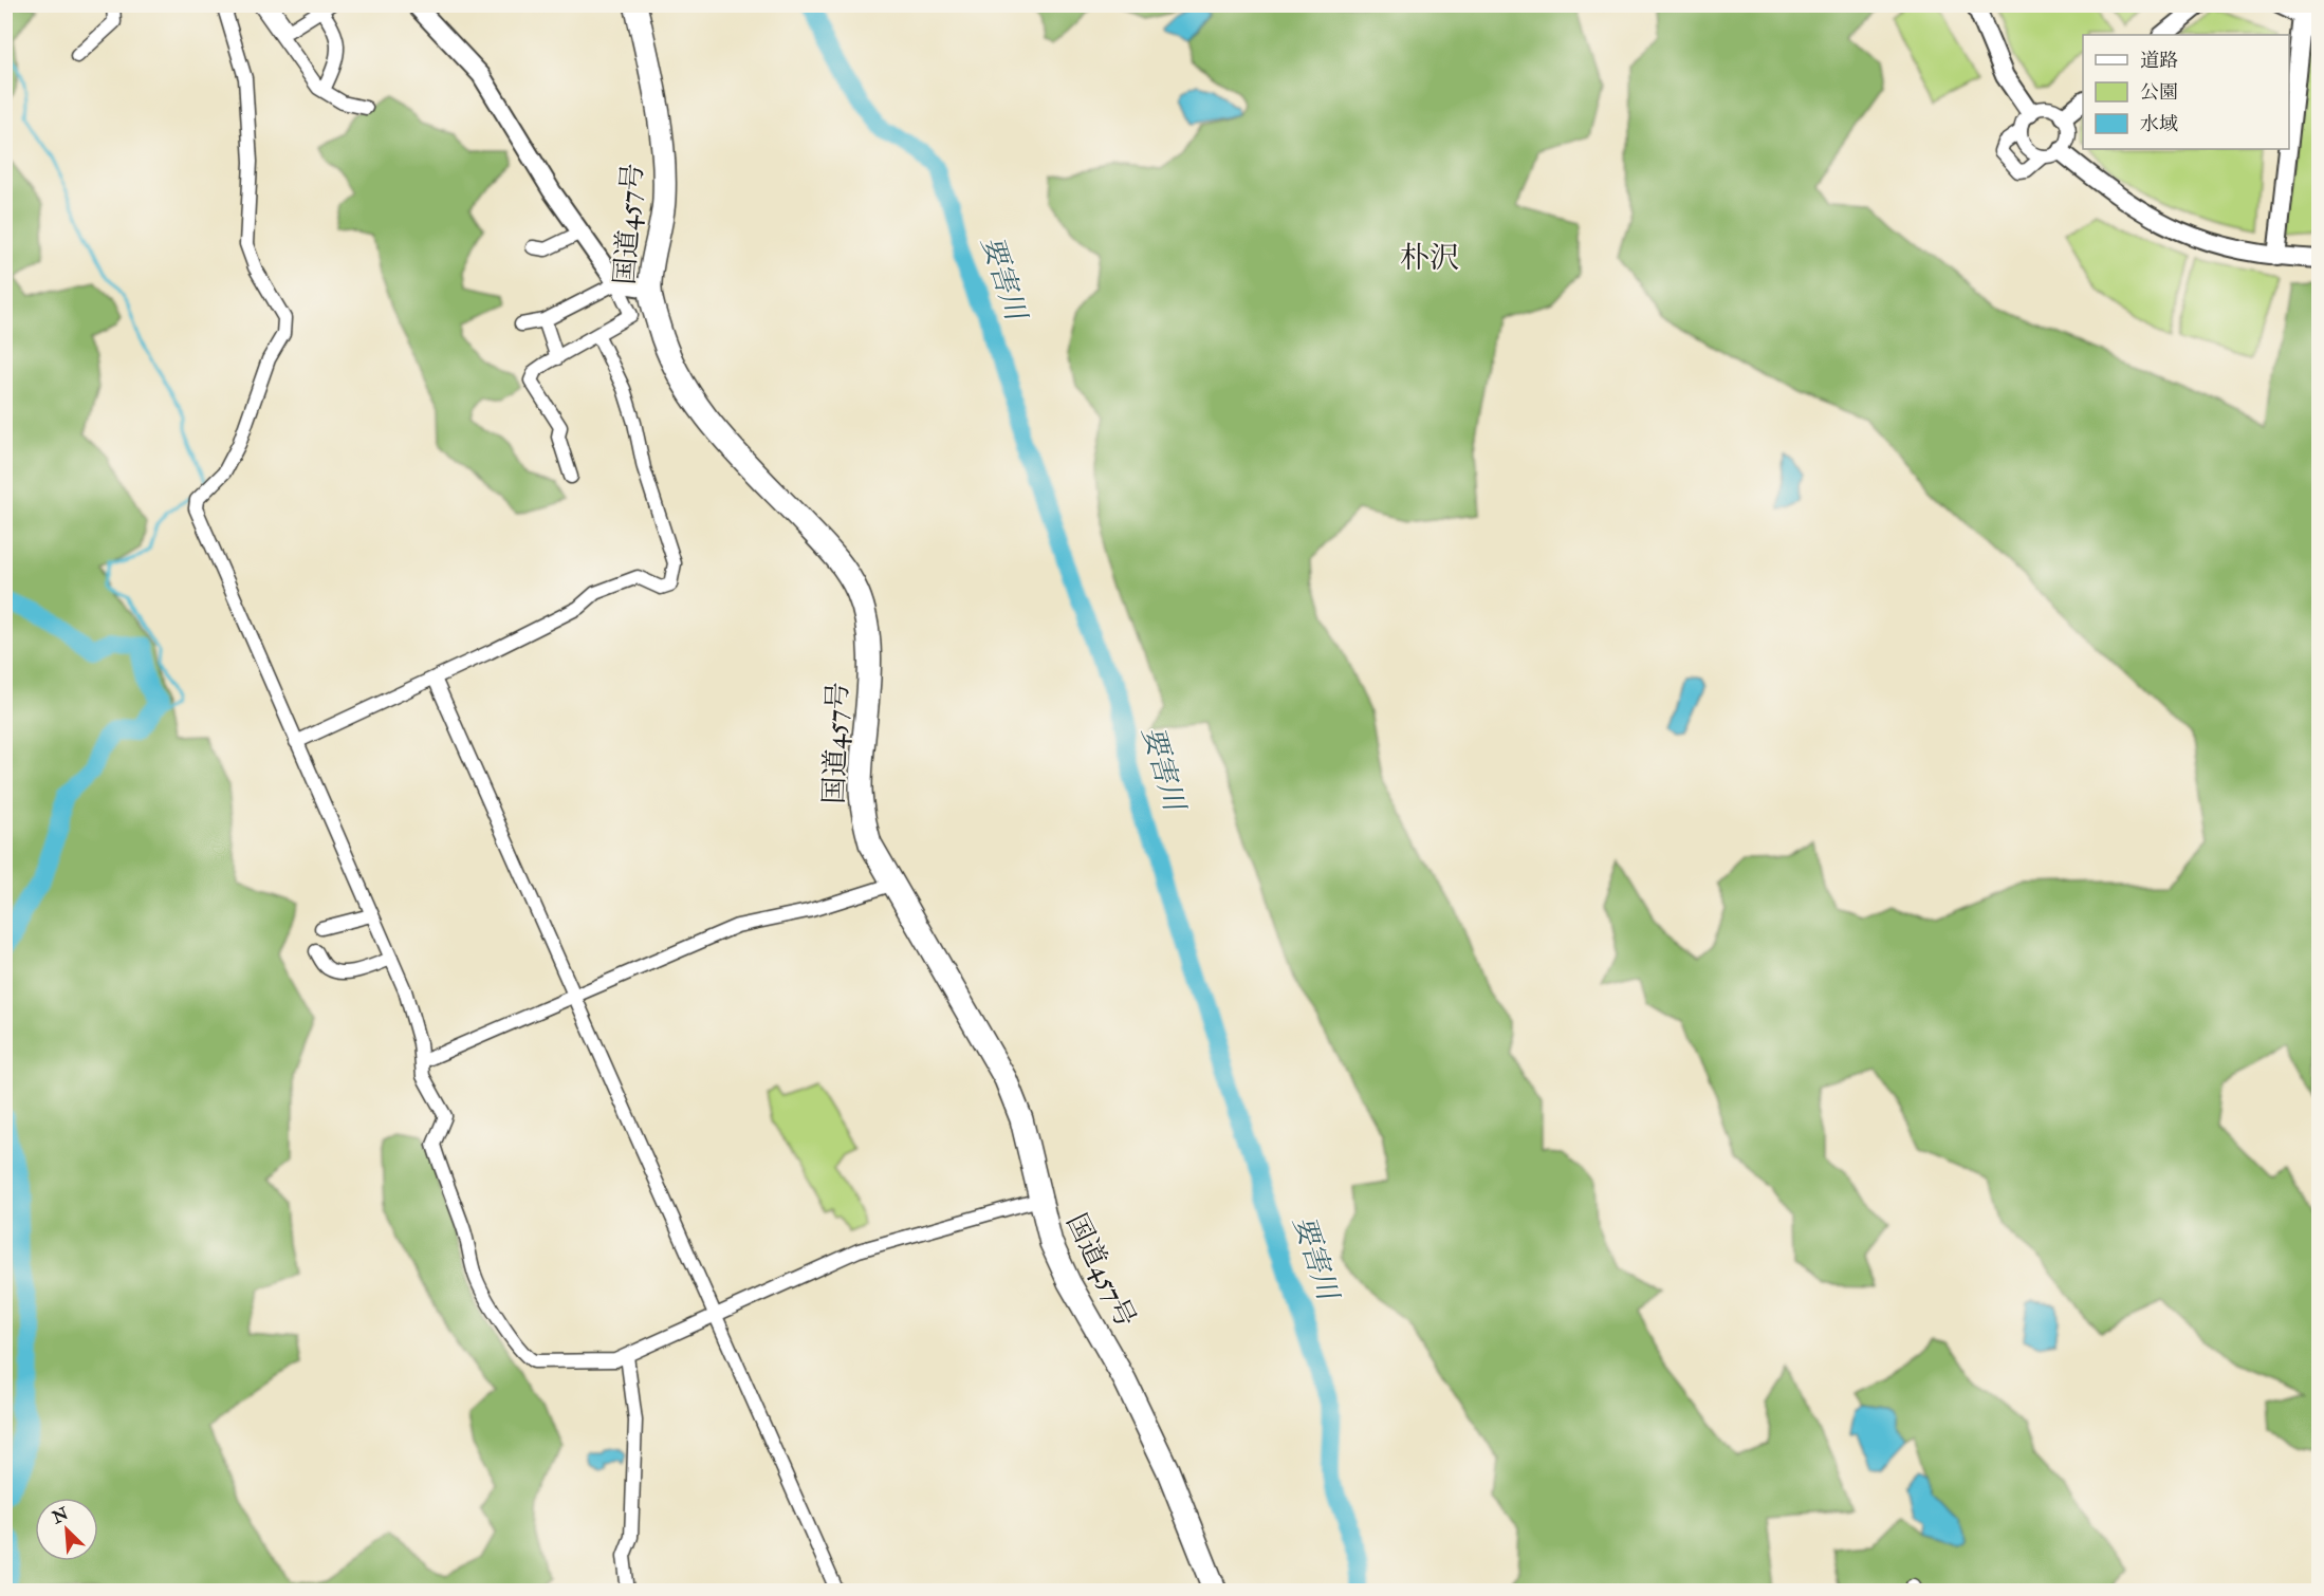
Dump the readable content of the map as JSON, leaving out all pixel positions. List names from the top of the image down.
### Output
{
  "streets": {
    "highway": ["国道457号"]
  },
  "districts": ["朴沢"],
  "water": ["要害川"],
  "legend": ["道路", "公園", "水域"],
  "north": "top left"
}
